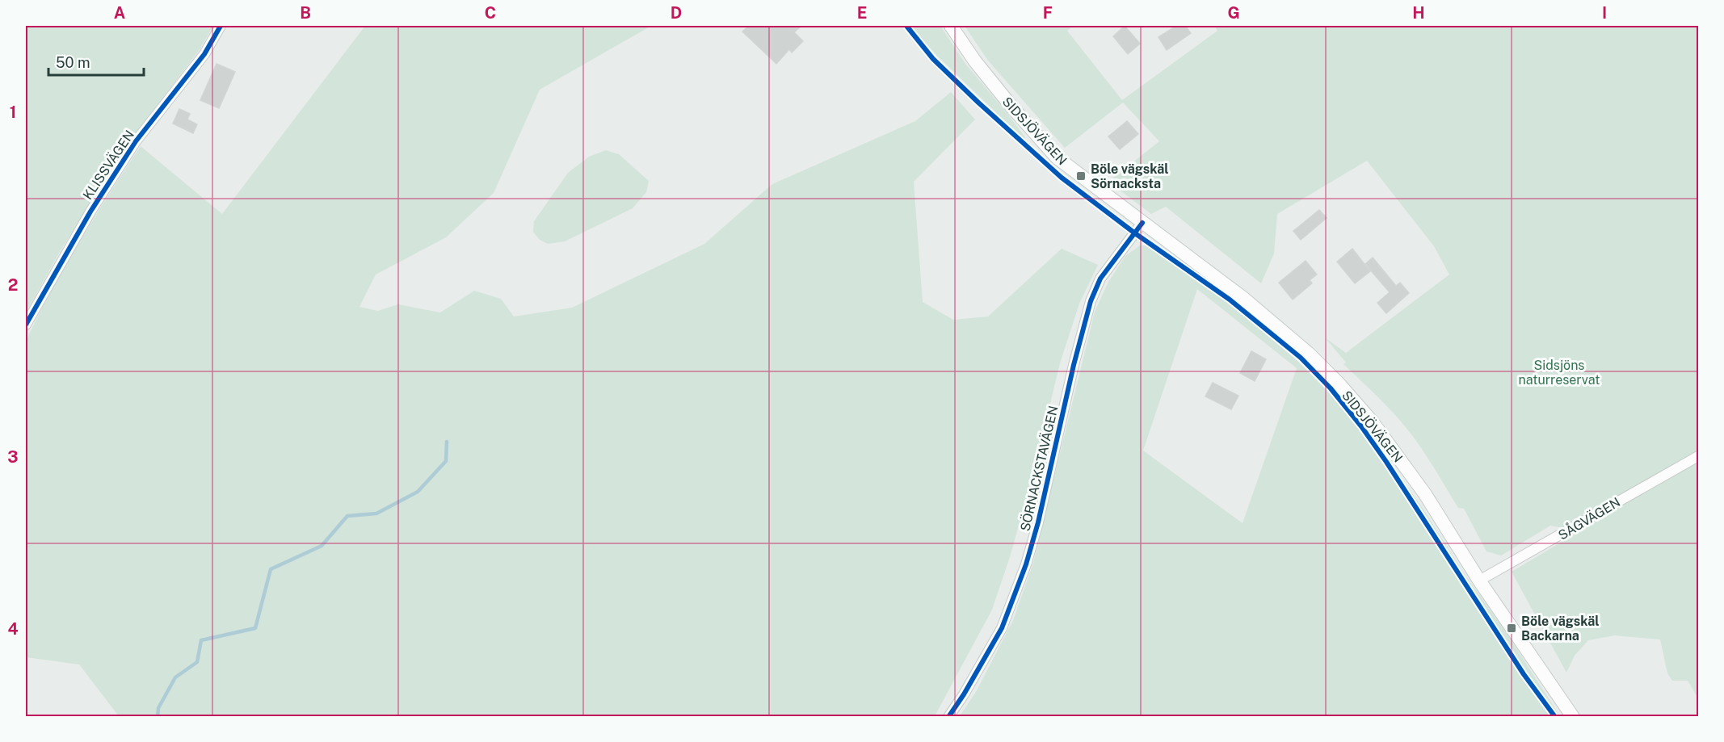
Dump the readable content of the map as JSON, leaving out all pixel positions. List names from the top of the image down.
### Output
{
  "streets": {
    "main road": ["SIDSJÖVÄGEN"],
    "street": ["KLISSVÄGEN", "SÖRNACKSTAVÄGEN", "SÅGVÄGEN"]
  },
  "crossings": [
    ["SIDSJÖVÄGEN", "SÖRNACKSTAVÄGEN"],
    ["SIDSJÖVÄGEN", "SÅGVÄGEN"]
  ],
  "parks": ["Sidsjöns naturreservat"],
  "places": {
    "transit": ["Böle vägskäl Sörnacksta", "Böle vägskäl Backarna"]
  },
  "scale_bar": "50 m",
  "grid": {
    "columns": [
      "A",
      "B",
      "C",
      "D",
      "E",
      "F",
      "G",
      "H",
      "I"
    ],
    "rows": [
      "1",
      "2",
      "3",
      "4"
    ]
  }
}
